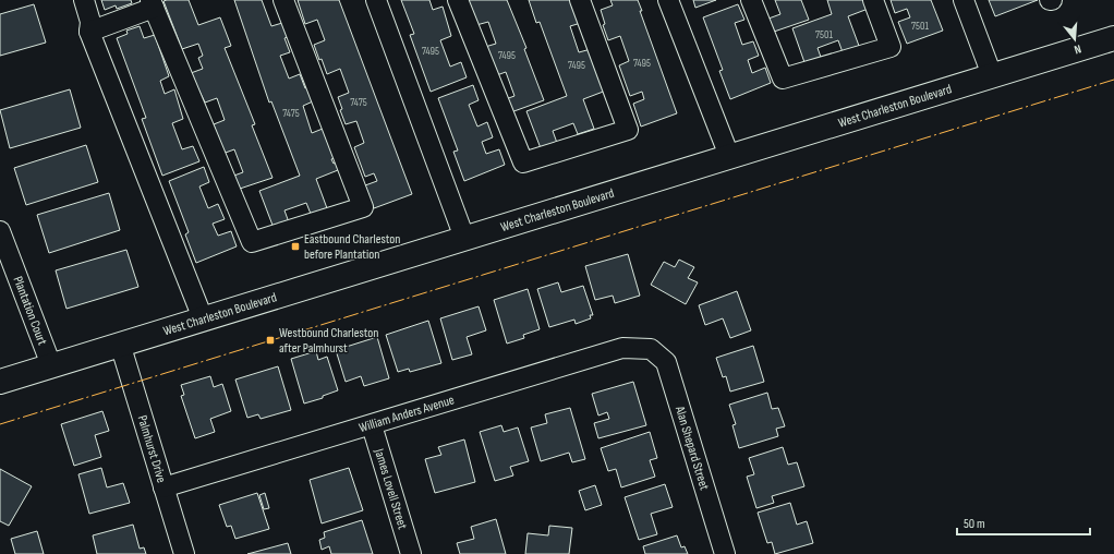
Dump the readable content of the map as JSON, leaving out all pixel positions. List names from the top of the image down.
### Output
{
  "streets": {
    "main road": ["West Charleston Boulevard"],
    "street": [
      "Plantation Court",
      "William Anders Avenue",
      "Alan Shepard Street",
      "Palmhurst Drive",
      "James Lovell Street"
    ]
  },
  "crossings": [
    ["West Charleston Boulevard", "Plantation Court"],
    ["West Charleston Boulevard", "Palmhurst Drive"],
    ["William Anders Avenue", "Alan Shepard Street"],
    ["William Anders Avenue", "Palmhurst Drive"],
    ["William Anders Avenue", "James Lovell Street"]
  ],
  "places": {
    "transit": ["Eastbound Charleston before Plantation", "Westbound Charleston after Palmhurst"]
  },
  "house_numbers": [
    "7501",
    "7501",
    "7495",
    "7495",
    "7495",
    "7495",
    "7475",
    "7475"
  ],
  "scale_bar": "50 m",
  "north": "bottom"
}
